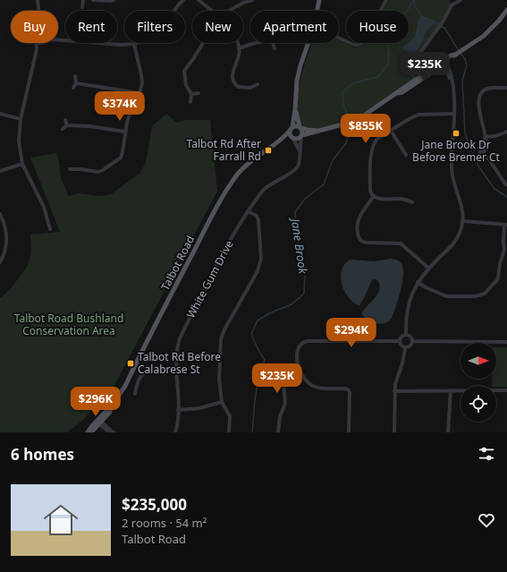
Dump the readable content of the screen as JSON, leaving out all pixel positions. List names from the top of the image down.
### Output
{
  "streets": {
    "main road": ["Talbot Road"],
    "street": ["White Gum Drive"]
  },
  "crossings": [
    ["Talbot Road", "White Gum Drive"]
  ],
  "water": ["Jane Brook"],
  "parks": ["Talbot Road Bushland Conservation Area"],
  "places": {
    "transit": ["Jane Brook Dr Before Bremer Ct", "Talbot Rd After Farrall Rd", "Talbot Rd Before Calabrese St"]
  },
  "north": "right",
  "page": {
    "chip": [
      "Buy",
      "Rent",
      "Filters",
      "New",
      "Apartment",
      "House"
    ],
    "price": [
      "$235K",
      "$374K",
      "$855K",
      "$294K",
      "$235K",
      "$296K"
    ],
    "heading": "6 homes",
    "list": [
      {
        "name": "$235,000",
        "note": "2 rooms · 54 m² · Talbot Road"
      }
    ]
  }
}
